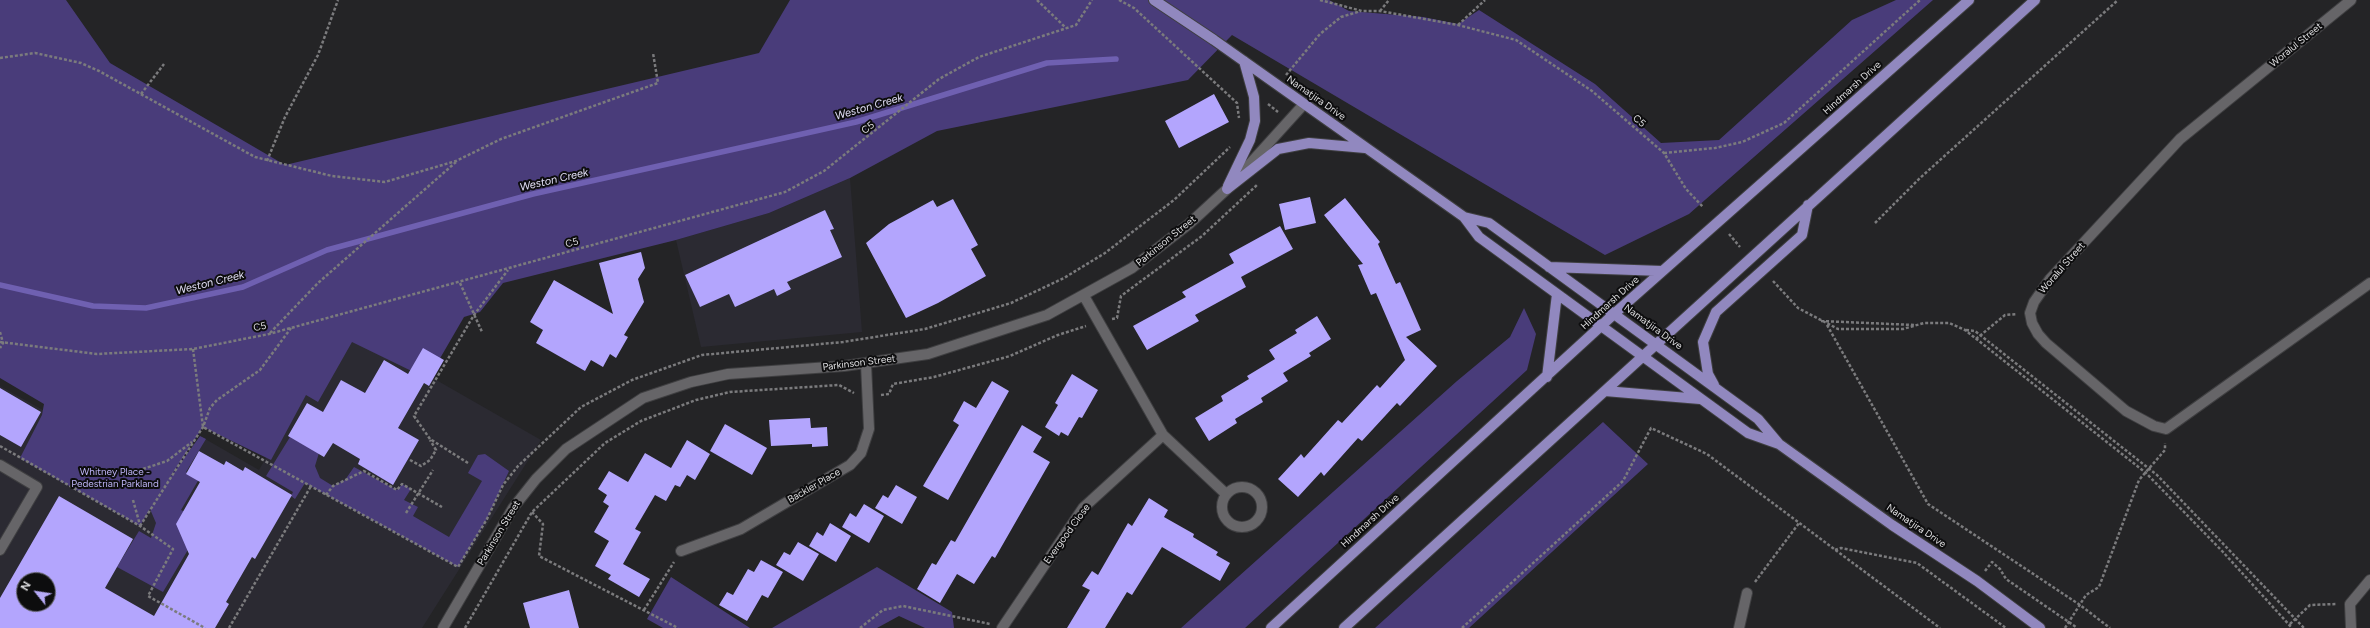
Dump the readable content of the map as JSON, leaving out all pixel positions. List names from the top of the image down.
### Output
{
  "streets": {
    "main road": ["Hindmarsh Drive", "Namatjira Drive"],
    "street": [
      "Woralul Street",
      "Parkinson Street",
      "Backler Place",
      "Evergood Close"
    ],
    "path": ["C5"]
  },
  "crossings": [
    ["Hindmarsh Drive", "Namatjira Drive"],
    ["Namatjira Drive", "Parkinson Street"],
    ["Parkinson Street", "Backler Place"]
  ],
  "water": ["Weston Creek"],
  "parks": ["Whitney Place - Pedestrian Parkland"],
  "north": "top left"
}
